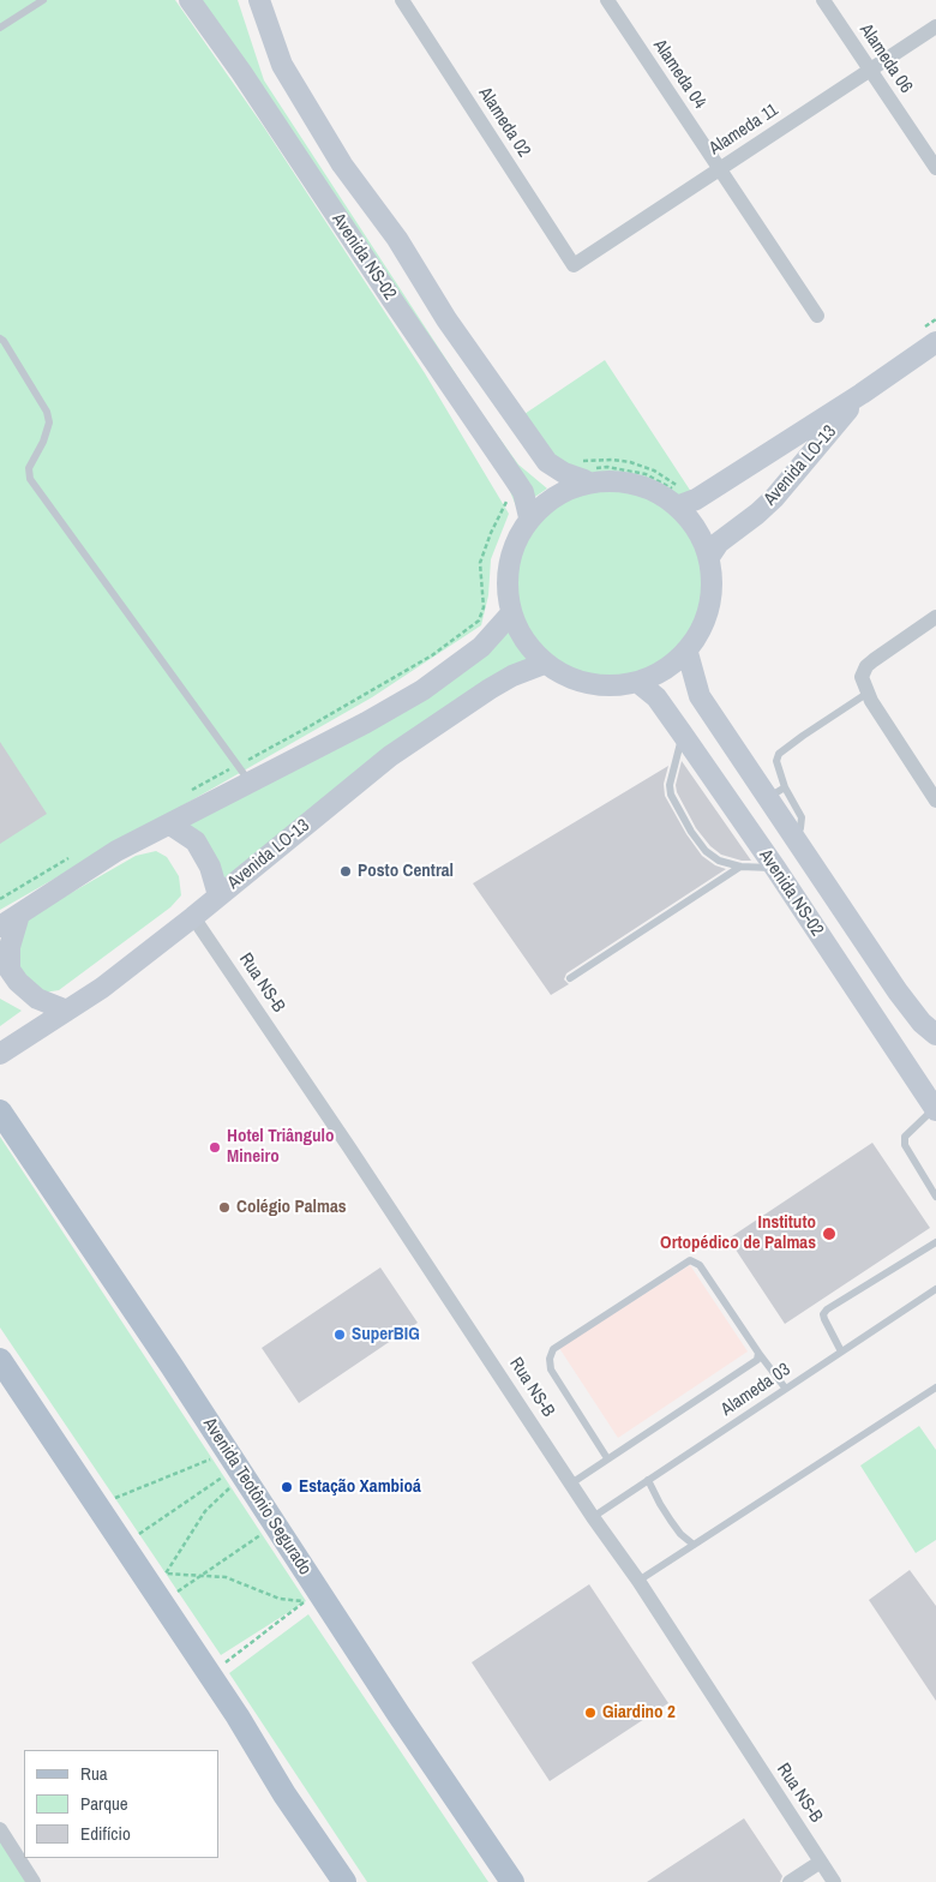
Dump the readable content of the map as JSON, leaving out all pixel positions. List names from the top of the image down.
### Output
{
  "streets": {
    "main road": ["Avenida Teotônio Segurado"],
    "street": [
      "Alameda 06",
      "Alameda 04",
      "Alameda 02",
      "Alameda 11",
      "Avenida NS-02",
      "Avenida LO-13",
      "Rua NS-B"
    ],
    "lane": ["Alameda 03"]
  },
  "crossings": [
    ["Alameda 06", "Alameda 11"],
    ["Alameda 04", "Alameda 11"],
    ["Alameda 02", "Alameda 11"],
    ["Avenida NS-02", "Avenida LO-13"],
    ["Avenida LO-13", "Rua NS-B"],
    ["Rua NS-B", "Alameda 03"]
  ],
  "places": [
    "Posto Central",
    "Hotel Triângulo Mineiro",
    "Colégio Palmas",
    "Instituto Ortopédico de Palmas",
    "SuperBIG",
    "Estação Xambioá",
    "Giardino 2"
  ],
  "legend": ["Rua", "Parque", "Edifício"]
}
